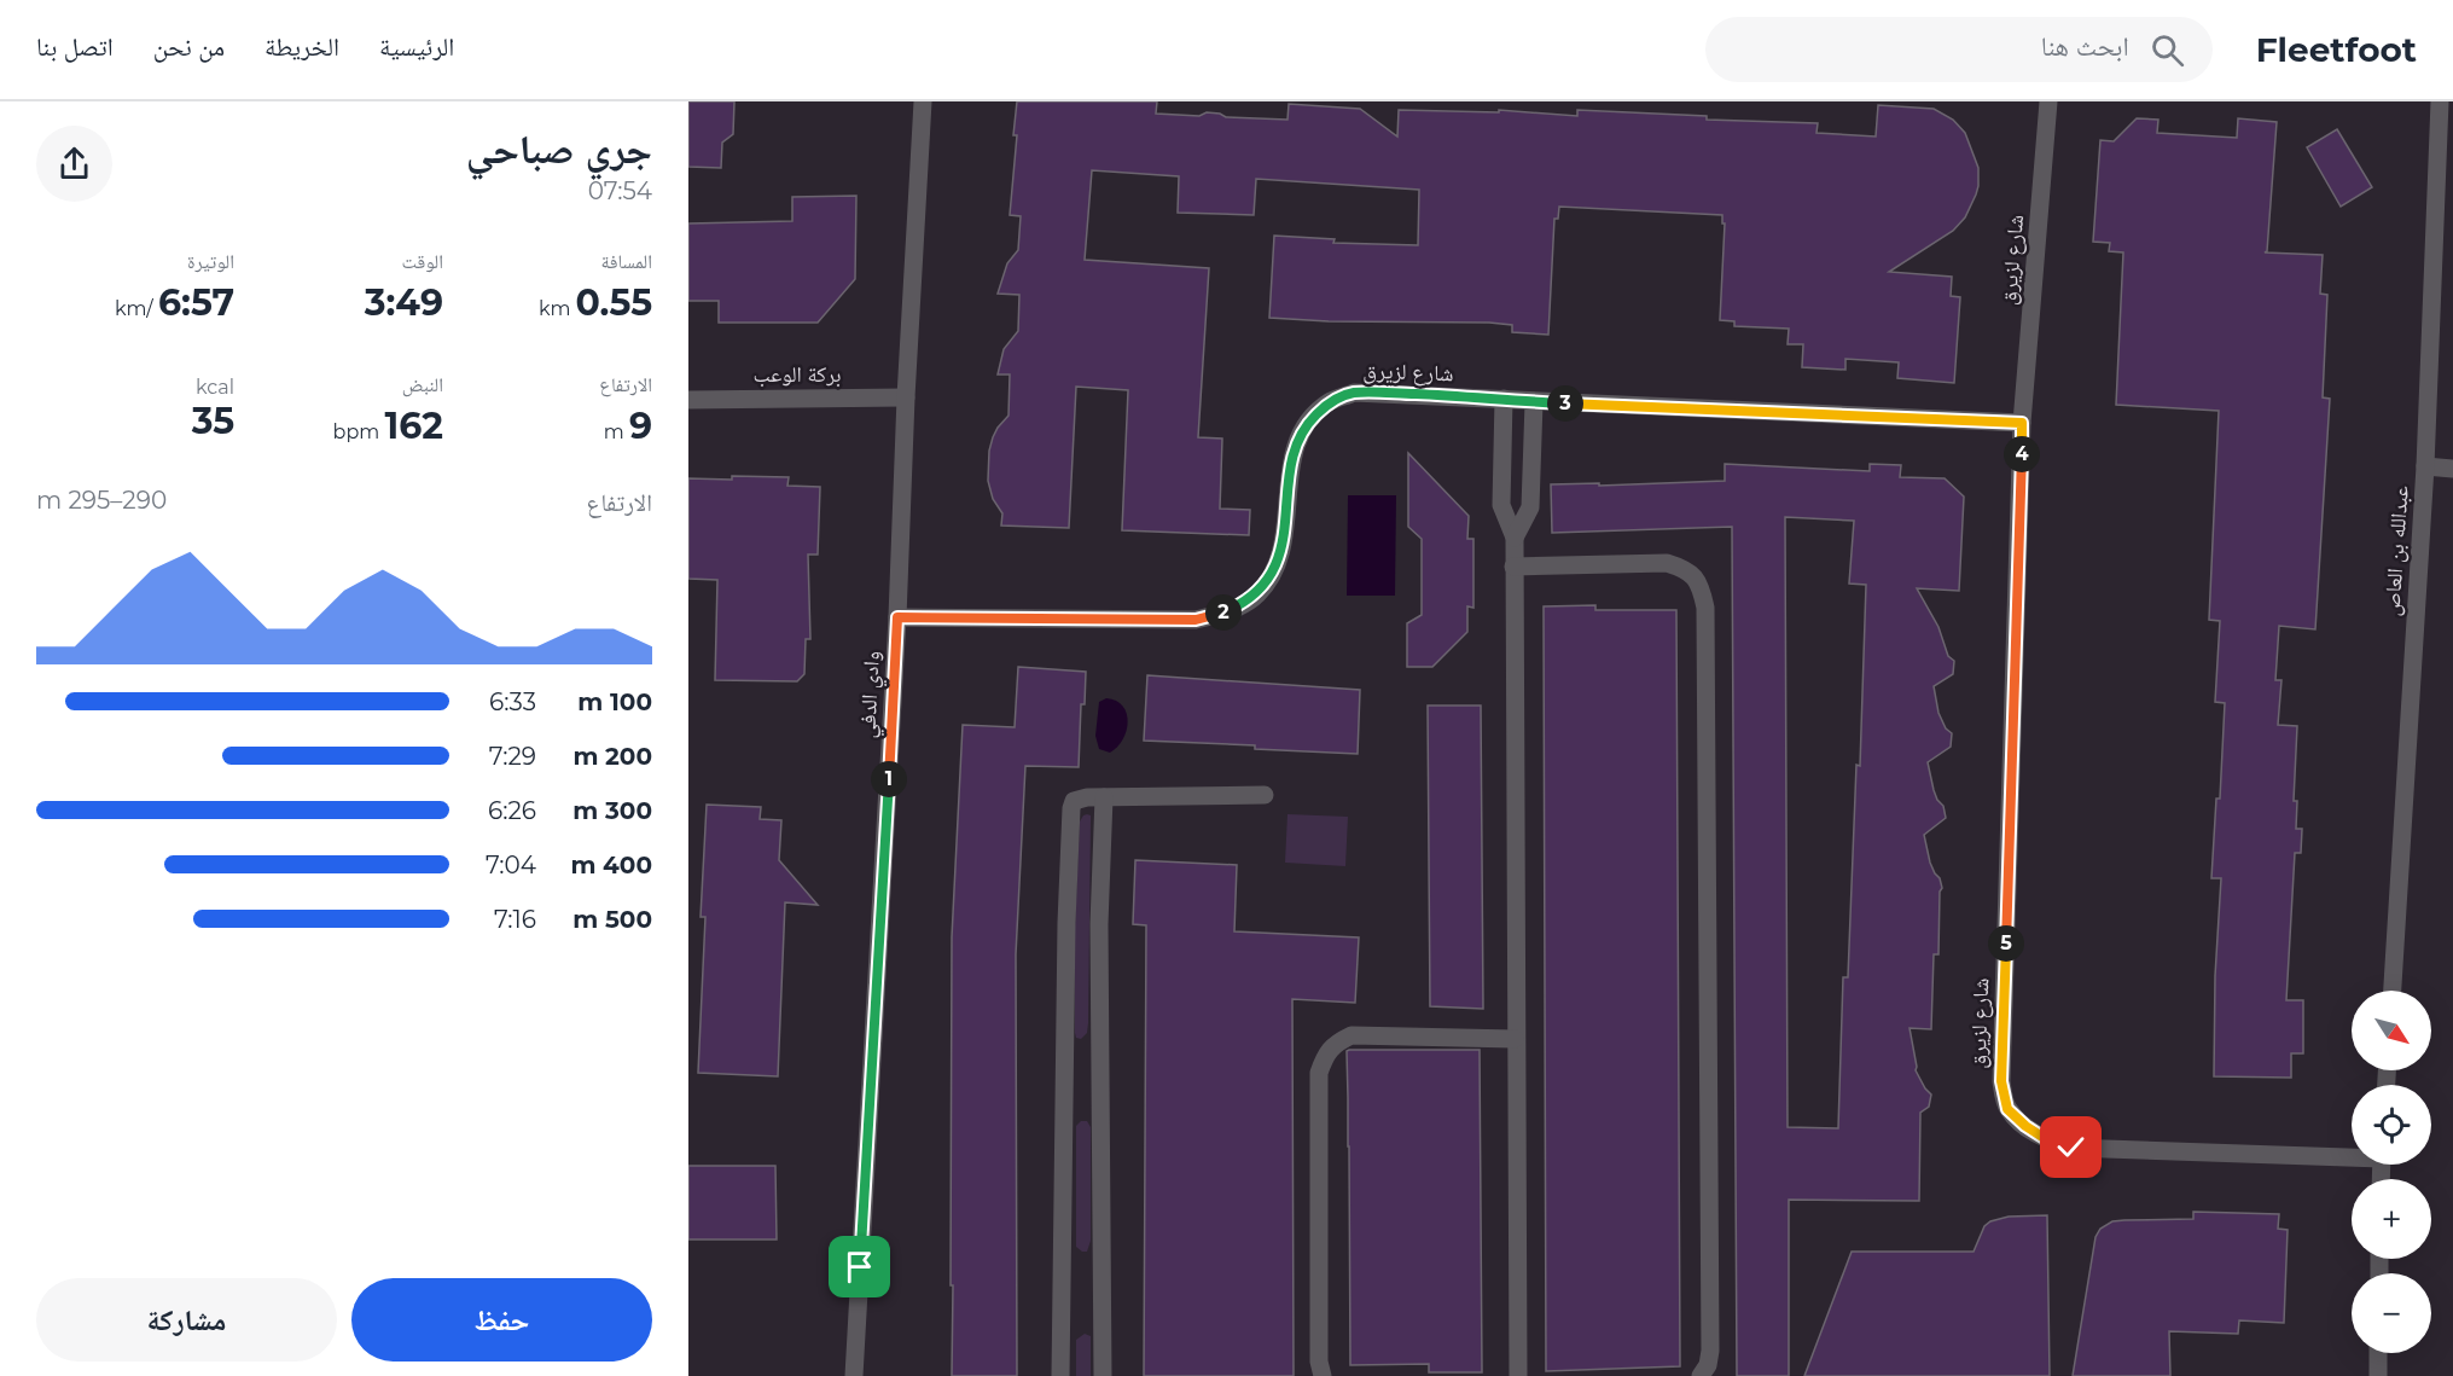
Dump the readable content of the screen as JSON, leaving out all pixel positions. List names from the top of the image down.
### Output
{
  "streets": {
    "street": [
      "شارع لزيرق",
      "بركة الوعب",
      "عبدالله بن العاص",
      "وادي الدفي"
    ]
  },
  "crossings": [
    ["شارع لزيرق", "وادي الدفي"],
    ["بركة الوعب", "وادي الدفي"]
  ],
  "north": "bottom right",
  "page": {
    "header": "Fleetfoot",
    "search": "ابحث هنا",
    "nav": [
      "الرئيسية",
      "الخريطة",
      "من نحن",
      "اتصل بنا"
    ],
    "heading": ["جري صباحي", "07:54"],
    "stats": [
      ["المسافة", "0.55 km"],
      ["الوقت", "3:49"],
      ["الوتيرة", "6:57 /km"],
      ["الارتفاع", "9 m"],
      ["النبض", "162 bpm"],
      ["kcal", "35"]
    ],
    "pins": [
      "3",
      "4",
      "2",
      "1",
      "5"
    ],
    "chart": ["الارتفاع", "290–295 m"],
    "list": [
      {
        "name": "100 m",
        "note": "6:33"
      },
      {
        "name": "200 m",
        "note": "7:29"
      },
      {
        "name": "300 m",
        "note": "6:26"
      },
      {
        "name": "400 m",
        "note": "7:04"
      },
      {
        "name": "500 m",
        "note": "7:16"
      }
    ],
    "map_buttons": ["+", "−"],
    "buttons": ["حفظ", "مشاركة"]
  }
}
